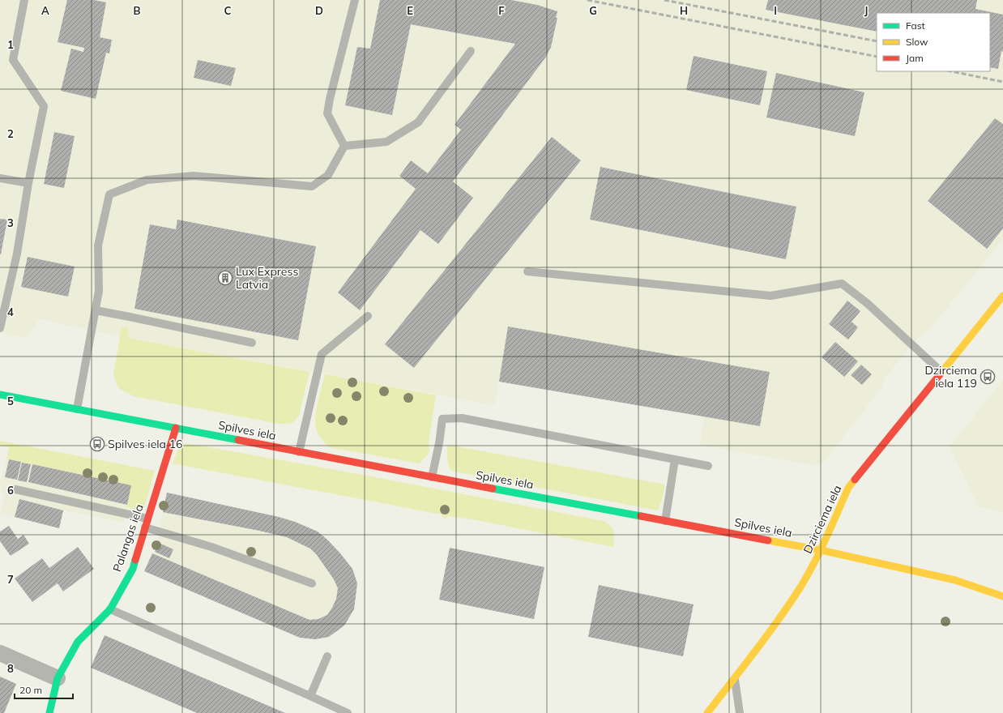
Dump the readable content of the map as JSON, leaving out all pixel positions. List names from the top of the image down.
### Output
{
  "streets": {
    "street": ["Spilves iela", "Dzirciema iela", "Palangas iela"]
  },
  "crossings": [
    ["Spilves iela", "Dzirciema iela"],
    ["Spilves iela", "Palangas iela"]
  ],
  "places": {
    "building": ["Lux Express Latvia"],
    "bus stop": ["Dzirciema iela 119", "Spilves iela 16"]
  },
  "legend": ["Fast", "Slow", "Jam"],
  "scale_bar": "20 m",
  "grid": {
    "columns": [
      "A",
      "B",
      "C",
      "D",
      "E",
      "F",
      "G",
      "H",
      "I",
      "J"
    ],
    "rows": [
      "1",
      "2",
      "3",
      "4",
      "5",
      "6",
      "7",
      "8"
    ]
  }
}
